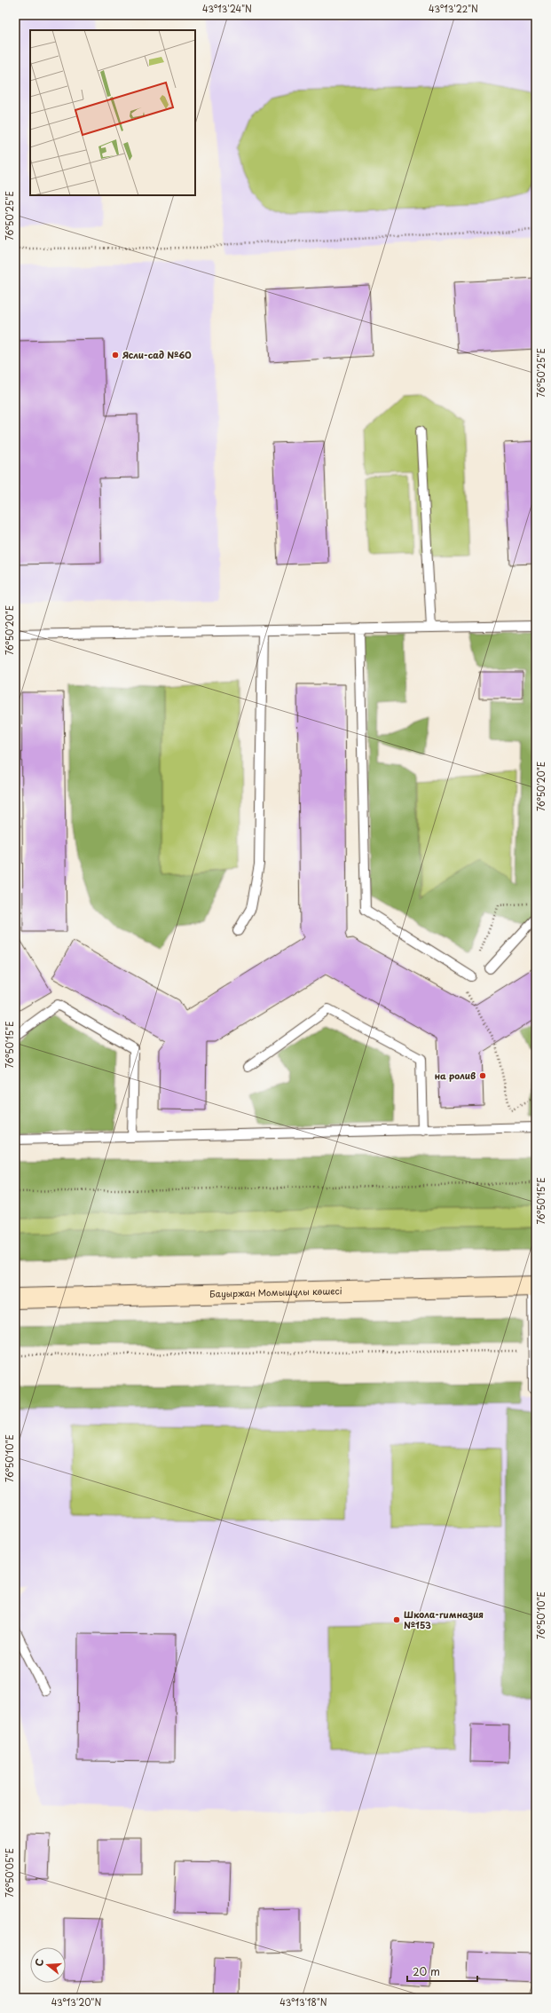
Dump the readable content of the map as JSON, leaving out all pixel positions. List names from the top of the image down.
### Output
{
  "streets": {
    "main road": ["Бауыржан Момышұлы көшесі"]
  },
  "places": ["Ясли-сад №60", "на ролив", "Школа-гимназия №153"],
  "scale_bar": "20 m",
  "north": "left",
  "coordinates": [
    "43°13'24\"N",
    "43°13'22\"N",
    "76°50'25\"E",
    "76°50'20\"E",
    "76°50'15\"E",
    "76°50'10\"E",
    "76°50'05\"E",
    "43°13'20\"N",
    "43°13'18\"N"
  ]
}
